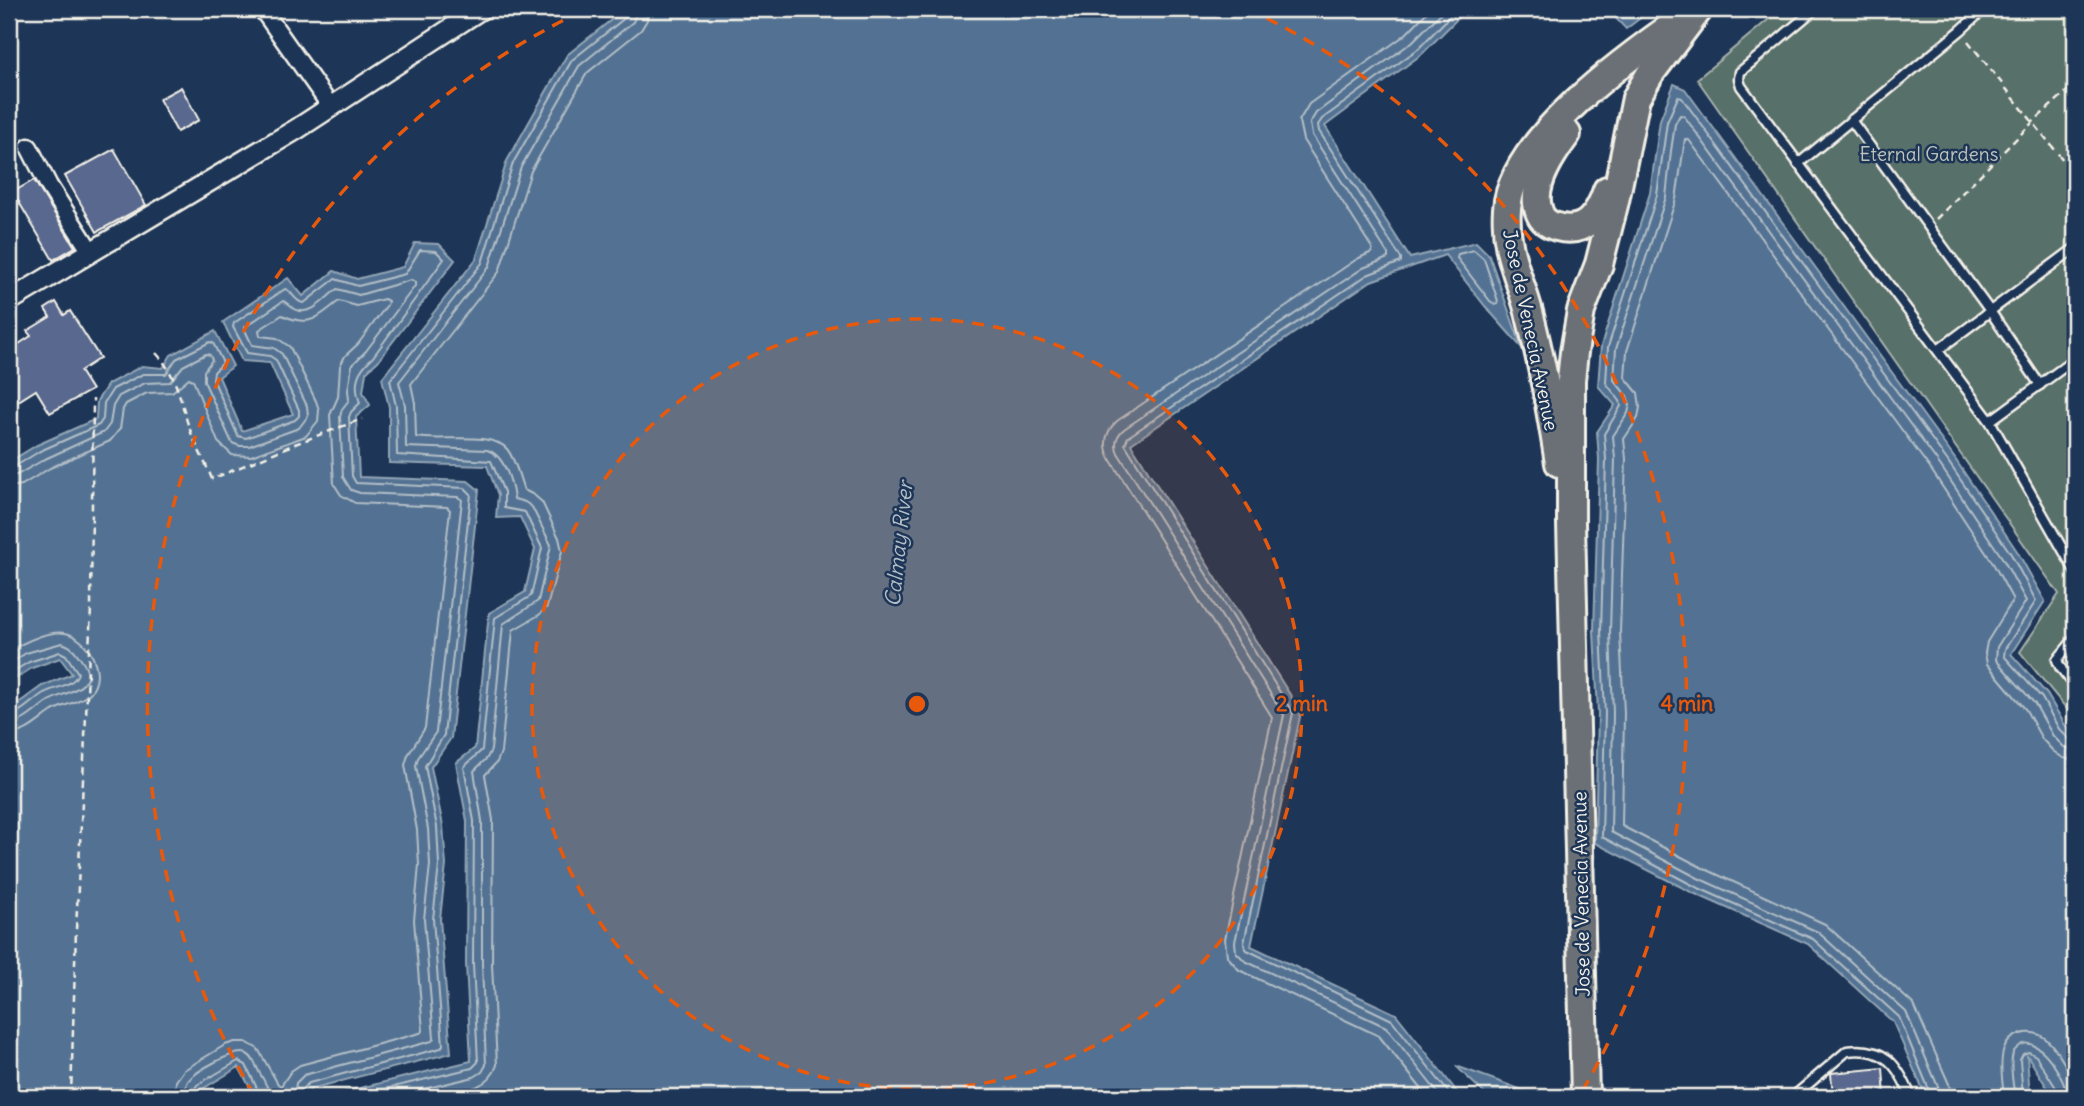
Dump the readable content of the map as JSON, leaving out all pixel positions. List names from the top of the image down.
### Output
{
  "streets": {
    "highway": ["Jose de Venecia Avenue"]
  },
  "water": ["Calmay River"],
  "parks": ["Eternal Gardens"],
  "rings": ["2 min", "4 min"]
}
